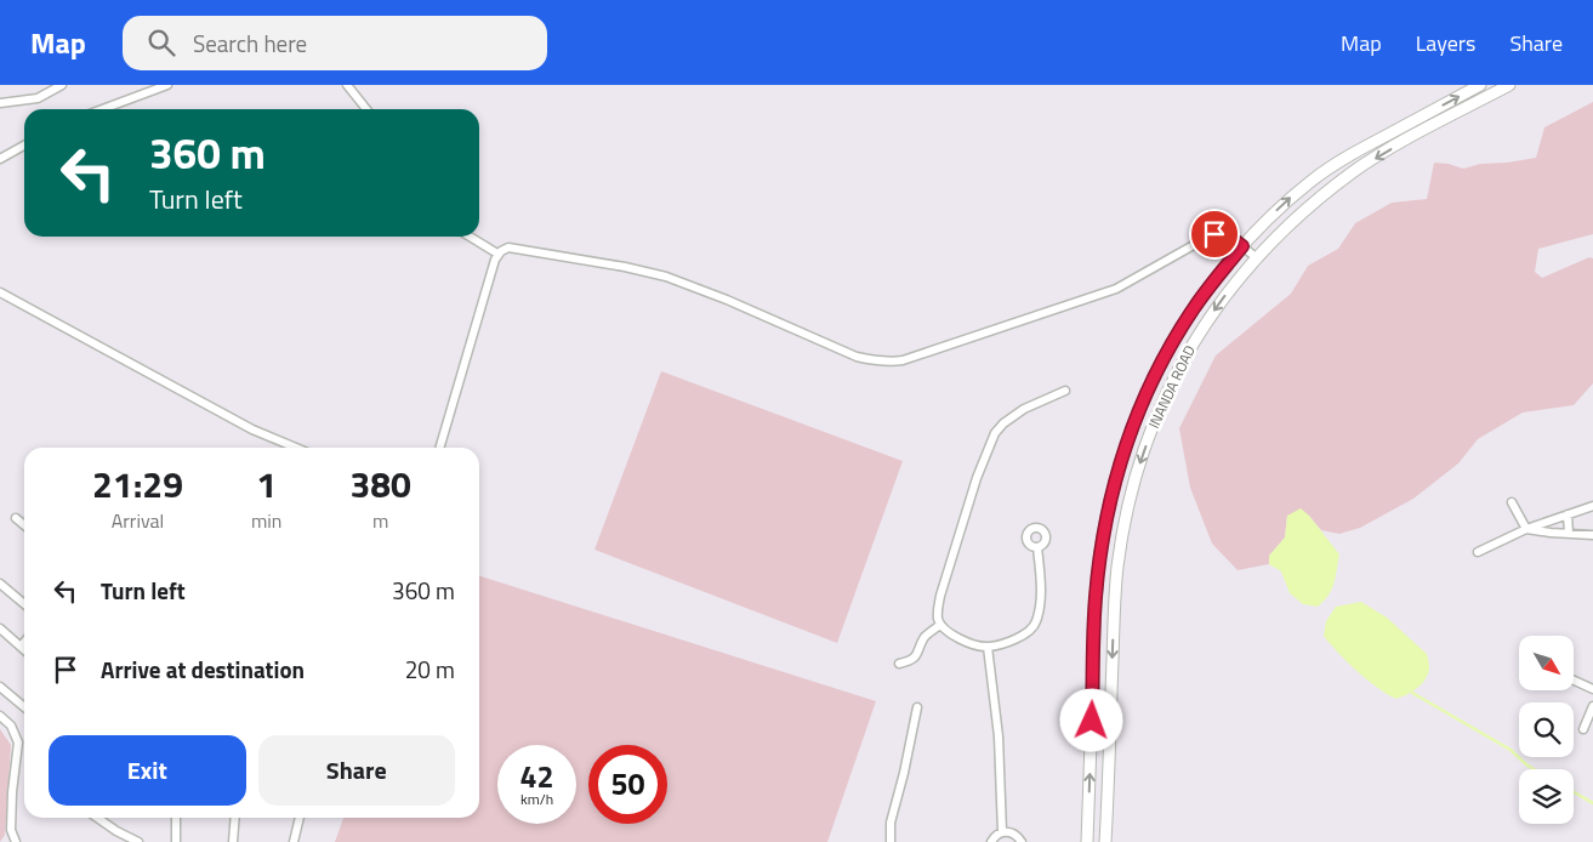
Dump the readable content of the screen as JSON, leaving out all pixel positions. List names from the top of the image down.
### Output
{
  "streets": {
    "main road": ["INANDA ROAD"]
  },
  "north": "bottom right",
  "page": {
    "header": "Map",
    "search": "Search here",
    "nav": ["Map", "Layers", "Share"],
    "turn": ["360 m", "Turn left"],
    "eta": [
      "21:29",
      "Arrival",
      "1",
      "min",
      "380",
      "m"
    ],
    "list": [
      {
        "name": "Turn left",
        "value": "360 m"
      },
      {
        "name": "Arrive at destination",
        "value": "20 m"
      }
    ],
    "buttons": ["Exit", "Share"],
    "speed": "42 km/h",
    "limit": "50"
  }
}
